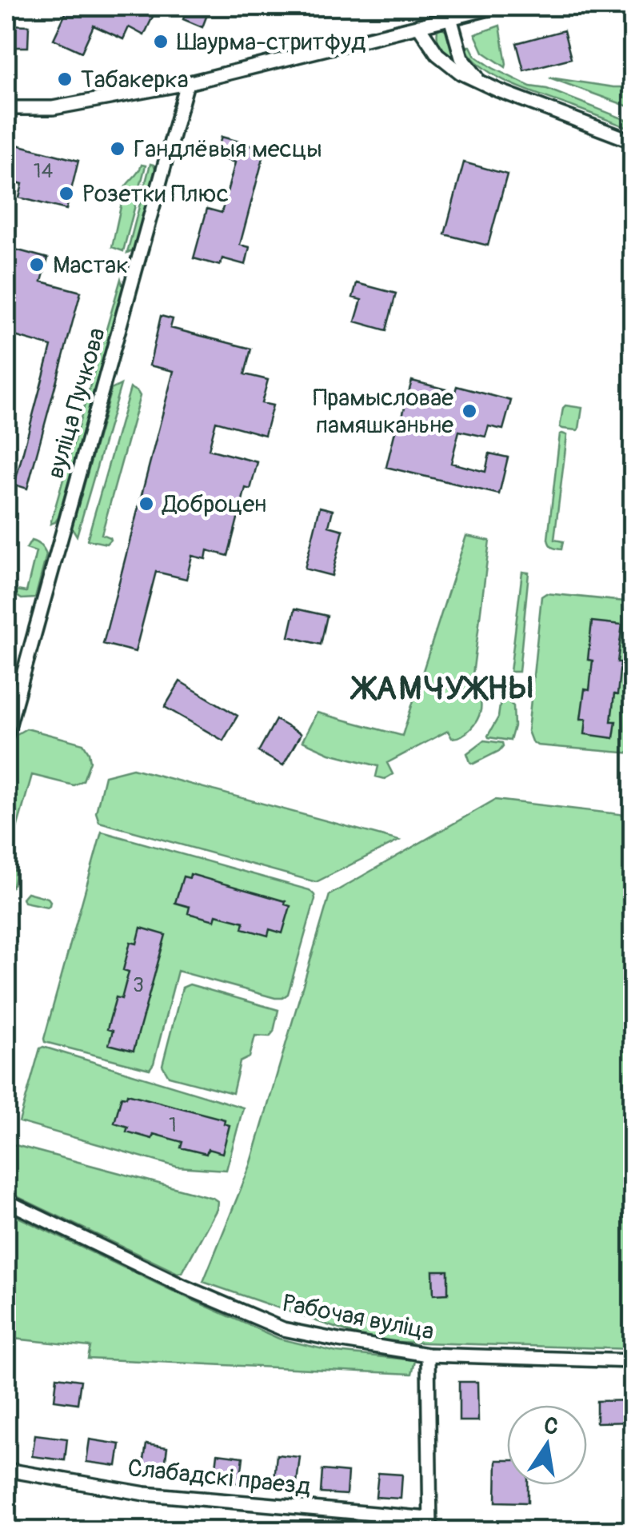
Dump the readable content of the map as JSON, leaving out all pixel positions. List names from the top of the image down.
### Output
{
  "streets": {
    "street": ["вуліца Пучкова", "Рабочая вуліца", "Слабадскі праезд"]
  },
  "crossings": [
    ["Рабочая вуліца", "Слабадскі праезд"]
  ],
  "districts": ["ЖАМЧУЖНЫ"],
  "places": [
    "Шаурма-стритфуд",
    "Табакерка",
    "Гандлёвыя месцы",
    "Розетки Плюс",
    "Мастак",
    "Прамысловае памяшканьне",
    "Доброцен"
  ],
  "house_numbers": ["14", "3", "1"],
  "north": "top"
}
